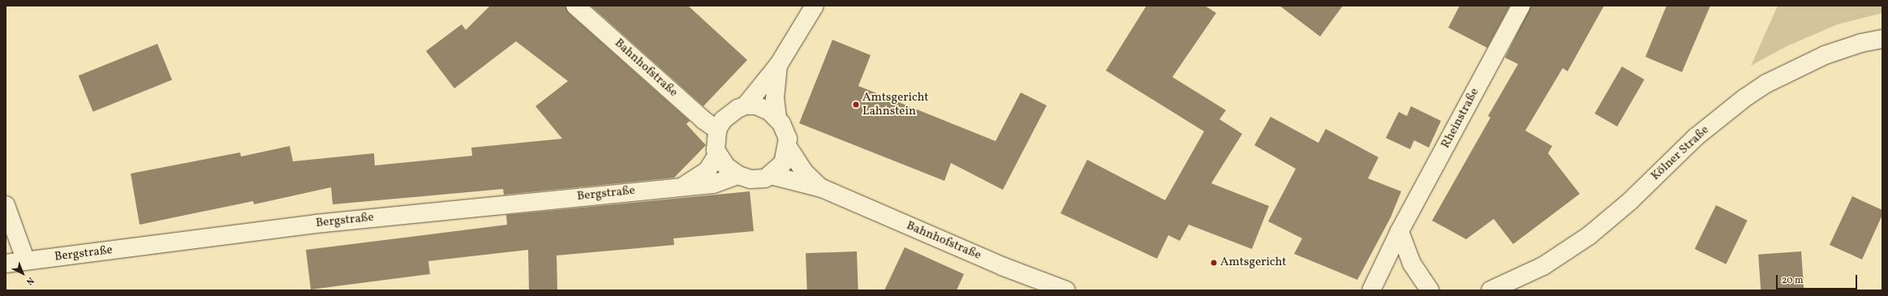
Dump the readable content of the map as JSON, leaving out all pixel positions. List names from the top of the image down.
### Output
{
  "streets": {
    "street": [
      "Bahnhofstraße",
      "Rheinstraße",
      "Kölner Straße",
      "Bergstraße"
    ]
  },
  "crossings": [
    ["Bahnhofstraße", "Bergstraße"]
  ],
  "places": ["Amtsgericht Lahnstein", "Amtsgericht"],
  "scale_bar": "20 m",
  "north": "bottom right"
}
